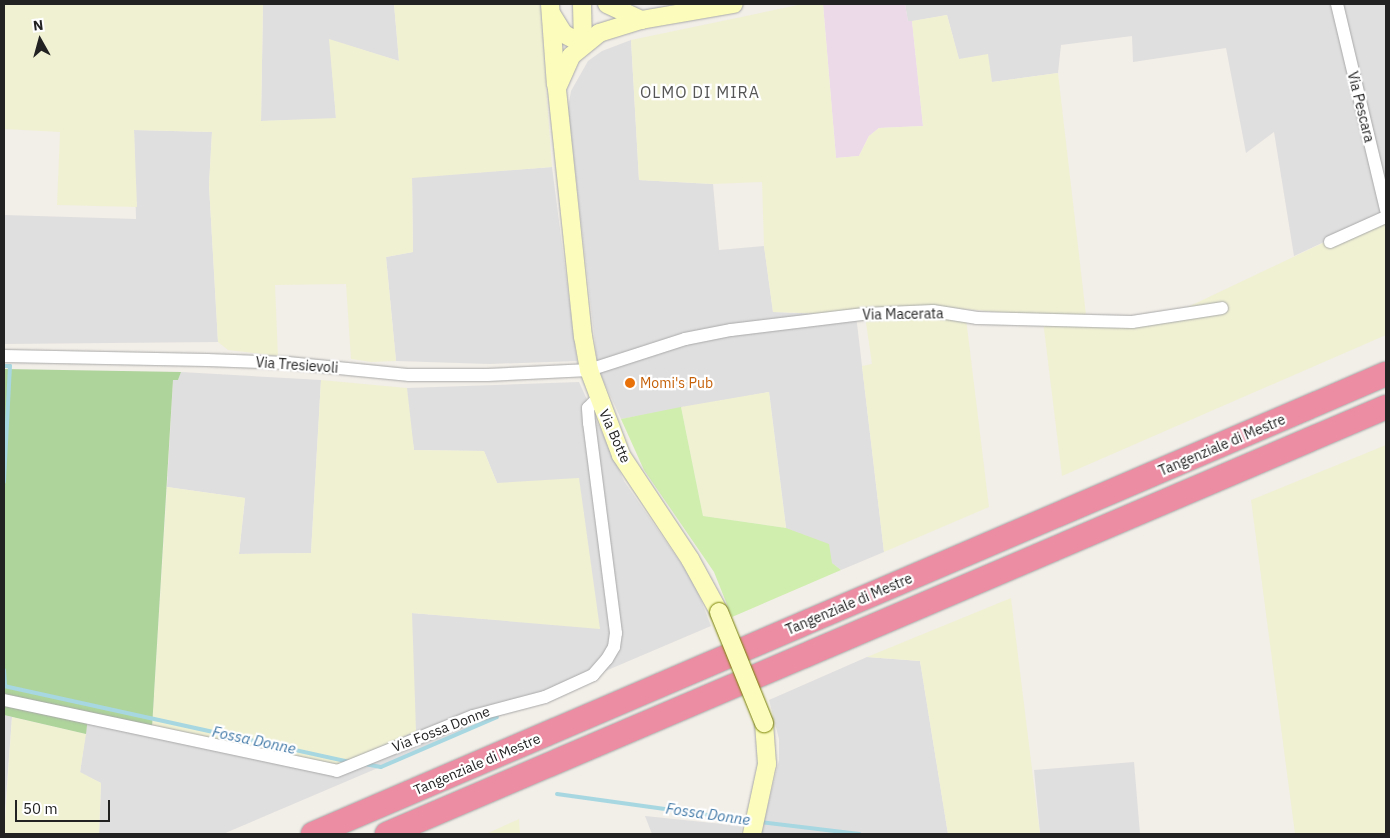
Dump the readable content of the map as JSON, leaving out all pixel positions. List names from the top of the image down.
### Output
{
  "streets": {
    "highway": ["Tangenziale di Mestre"],
    "street": [
      "Via Pescara",
      "Via Macerata",
      "Via Tresievoli",
      "Via Botte",
      "Via Fossa Donne"
    ]
  },
  "crossings": [
    ["Via Macerata", "Via Tresievoli"],
    ["Via Macerata", "Via Botte"],
    ["Via Tresievoli", "Via Botte"],
    ["Via Botte", "Via Fossa Donne"]
  ],
  "districts": ["OLMO DI MIRA"],
  "water": ["Fossa Donne"],
  "places": ["Momi's Pub"],
  "scale_bar": "50 m",
  "north": "top"
}
